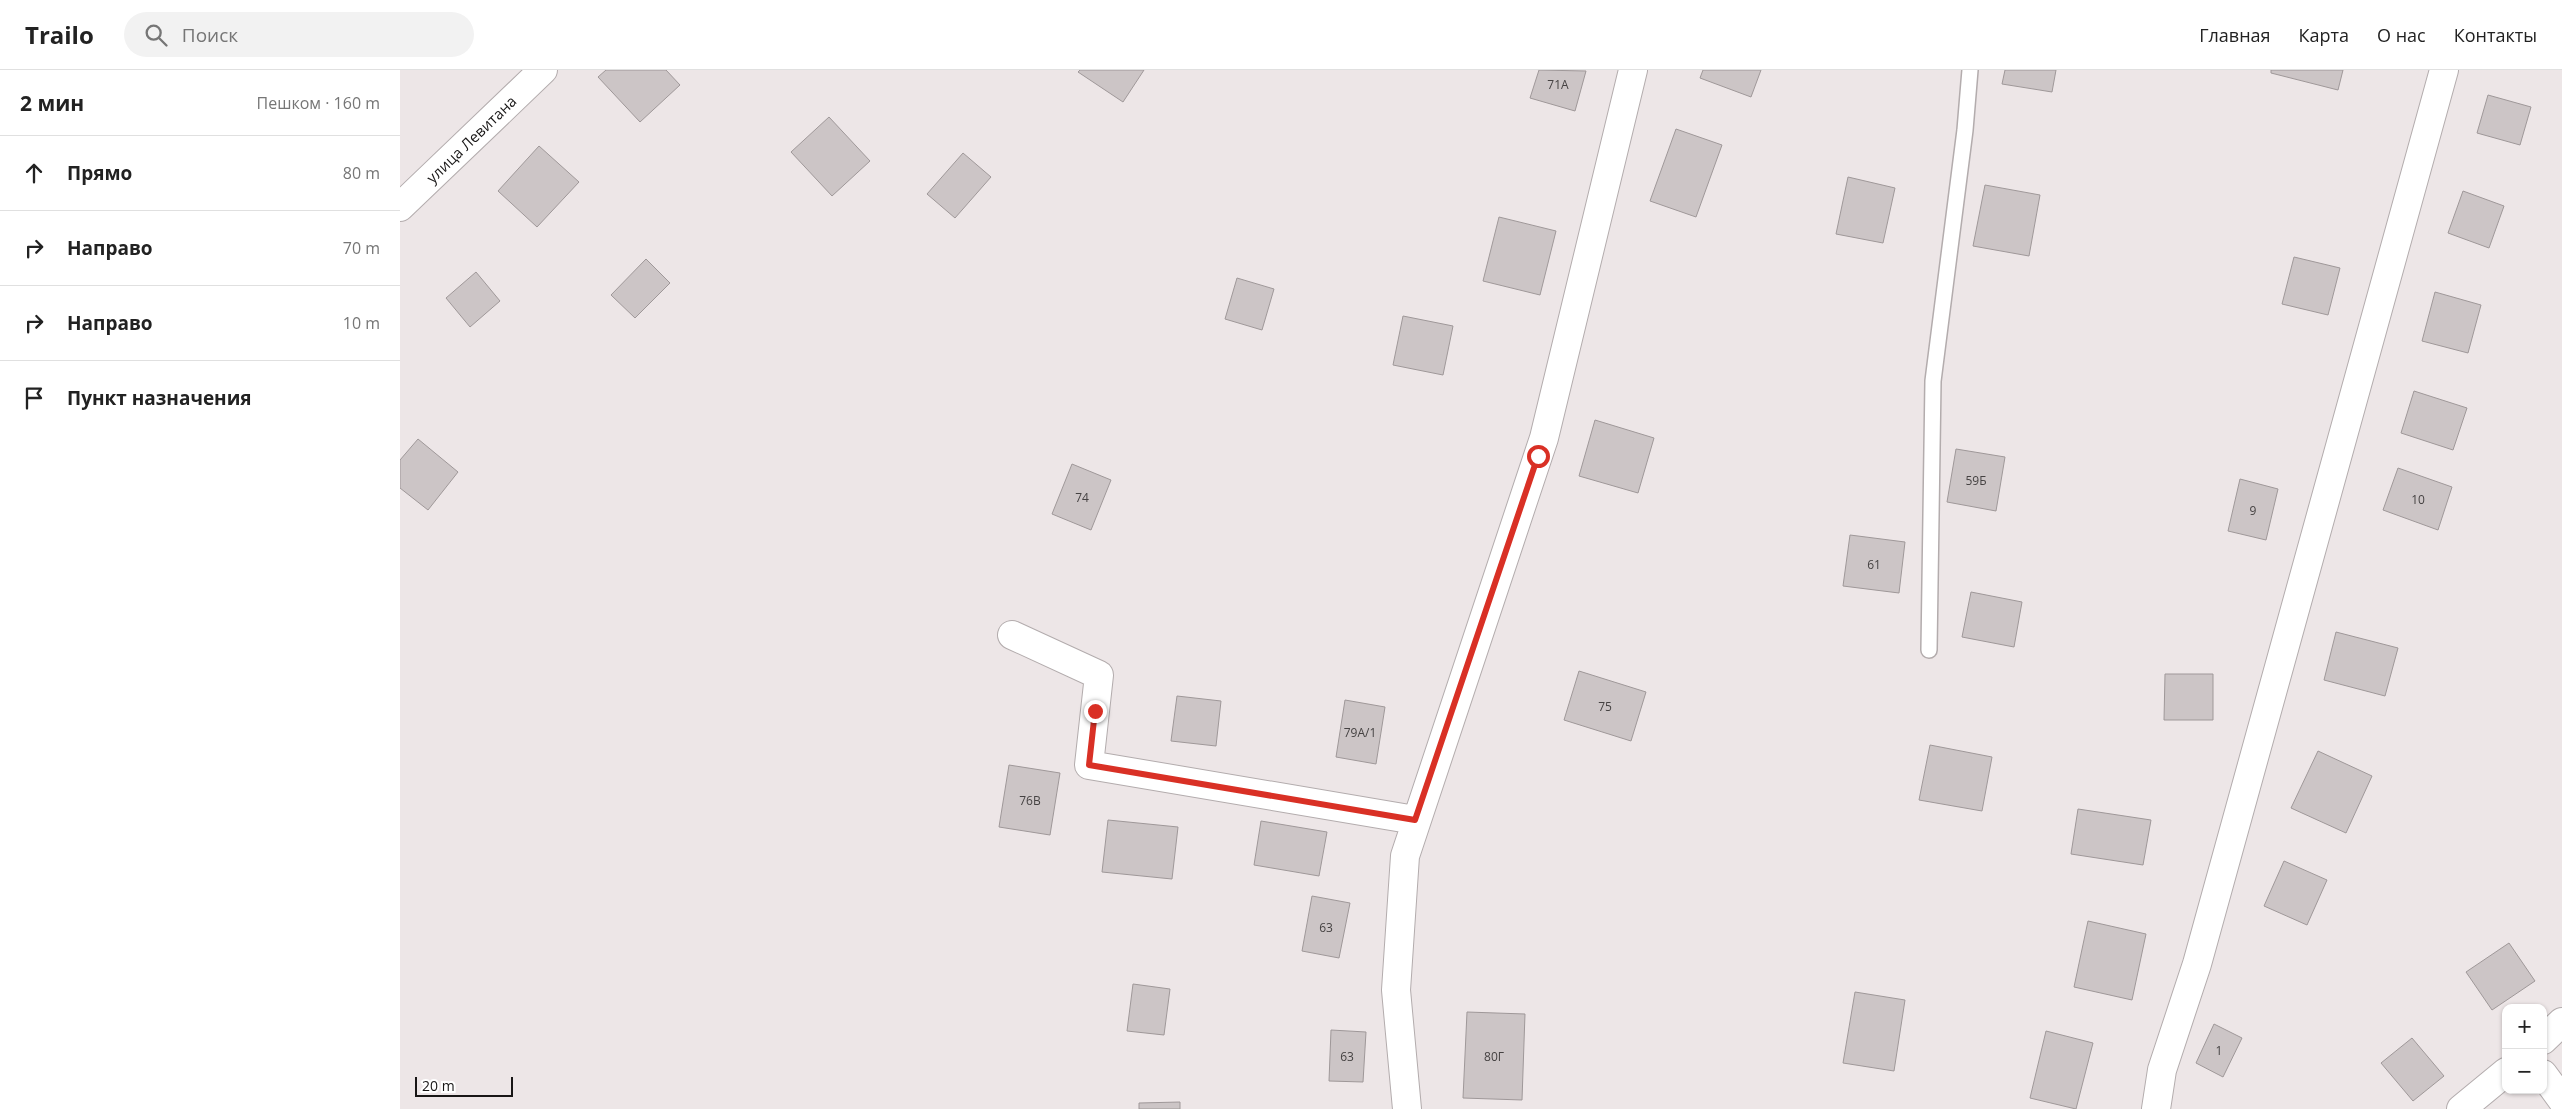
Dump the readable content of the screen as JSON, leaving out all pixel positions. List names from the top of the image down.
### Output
{
  "streets": {
    "street": ["улица Левитана"]
  },
  "house_numbers": [
    "71А",
    "59Б",
    "74",
    "10",
    "9",
    "61",
    "75",
    "79А/1",
    "76В",
    "63",
    "1",
    "63",
    "80Г"
  ],
  "scale_bar": "20 m",
  "page": {
    "header": "Trailo",
    "search": "Поиск",
    "nav": [
      "Главная",
      "Карта",
      "О нас",
      "Контакты"
    ],
    "heading": ["2 мин", "Пешком · 160 m"],
    "list": [
      ["Прямо", "80 m"],
      ["Направо", "70 m"],
      ["Направо", "10 m"],
      "Пункт назначения"
    ],
    "map_buttons": ["+", "−"],
    "scale": "20 m"
  }
}
